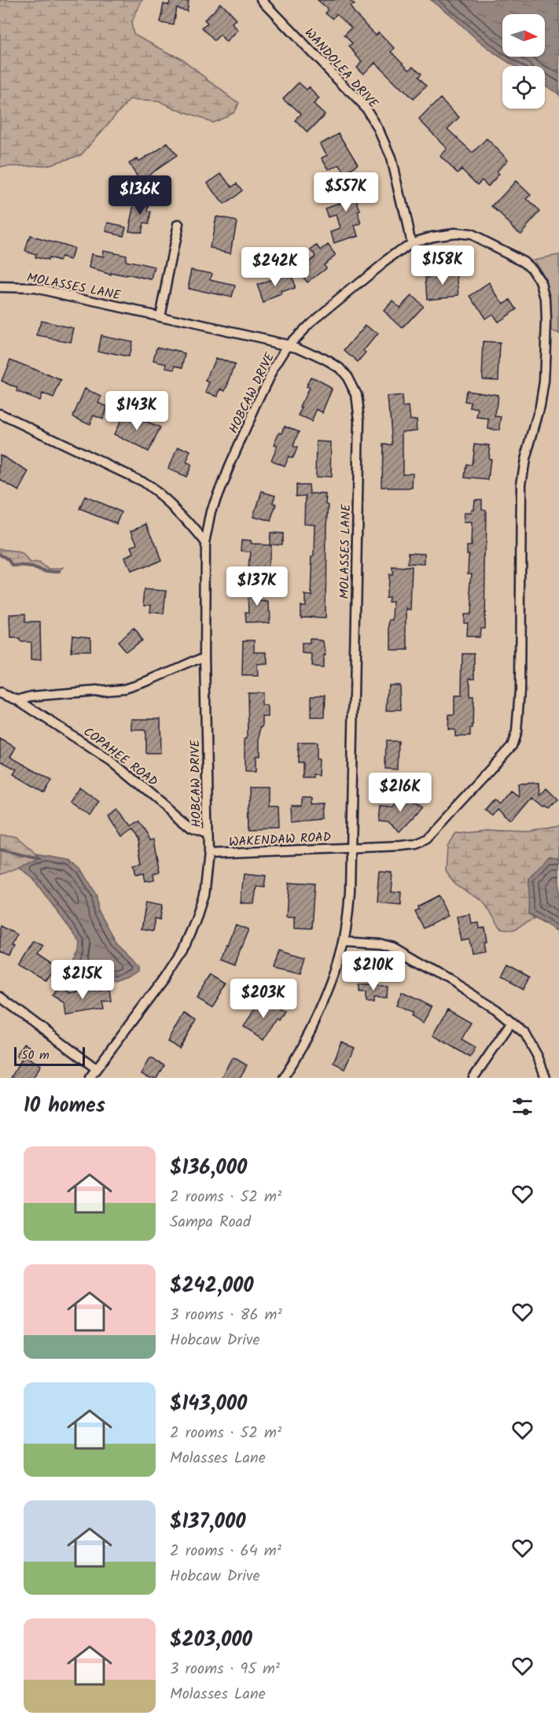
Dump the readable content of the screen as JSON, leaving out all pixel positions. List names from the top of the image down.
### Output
{
  "streets": {
    "street": [
      "WANDOLEA DRIVE",
      "MOLASSES LANE",
      "HOBCAW DRIVE",
      "COPAHEE ROAD",
      "WAKENDAW ROAD"
    ]
  },
  "crossings": [
    ["WANDOLEA DRIVE", "HOBCAW DRIVE"],
    ["MOLASSES LANE", "HOBCAW DRIVE"],
    ["MOLASSES LANE", "WAKENDAW ROAD"],
    ["HOBCAW DRIVE", "COPAHEE ROAD"],
    ["HOBCAW DRIVE", "WAKENDAW ROAD"]
  ],
  "scale_bar": "50 m",
  "north": "right",
  "page": {
    "price": [
      "$557K",
      "$136K",
      "$158K",
      "$242K",
      "$143K",
      "$137K",
      "$216K",
      "$210K",
      "$215K",
      "$203K"
    ],
    "scale": "50 m",
    "heading": "10 homes",
    "list": [
      {
        "name": "$136,000",
        "note": "2 rooms · 52 m² · Sampa Road"
      },
      {
        "name": "$242,000",
        "note": "3 rooms · 86 m² · Hobcaw Drive"
      },
      {
        "name": "$143,000",
        "note": "2 rooms · 52 m² · Molasses Lane"
      },
      {
        "name": "$137,000",
        "note": "2 rooms · 64 m² · Hobcaw Drive"
      },
      {
        "name": "$203,000",
        "note": "3 rooms · 95 m² · Molasses Lane"
      }
    ]
  }
}
